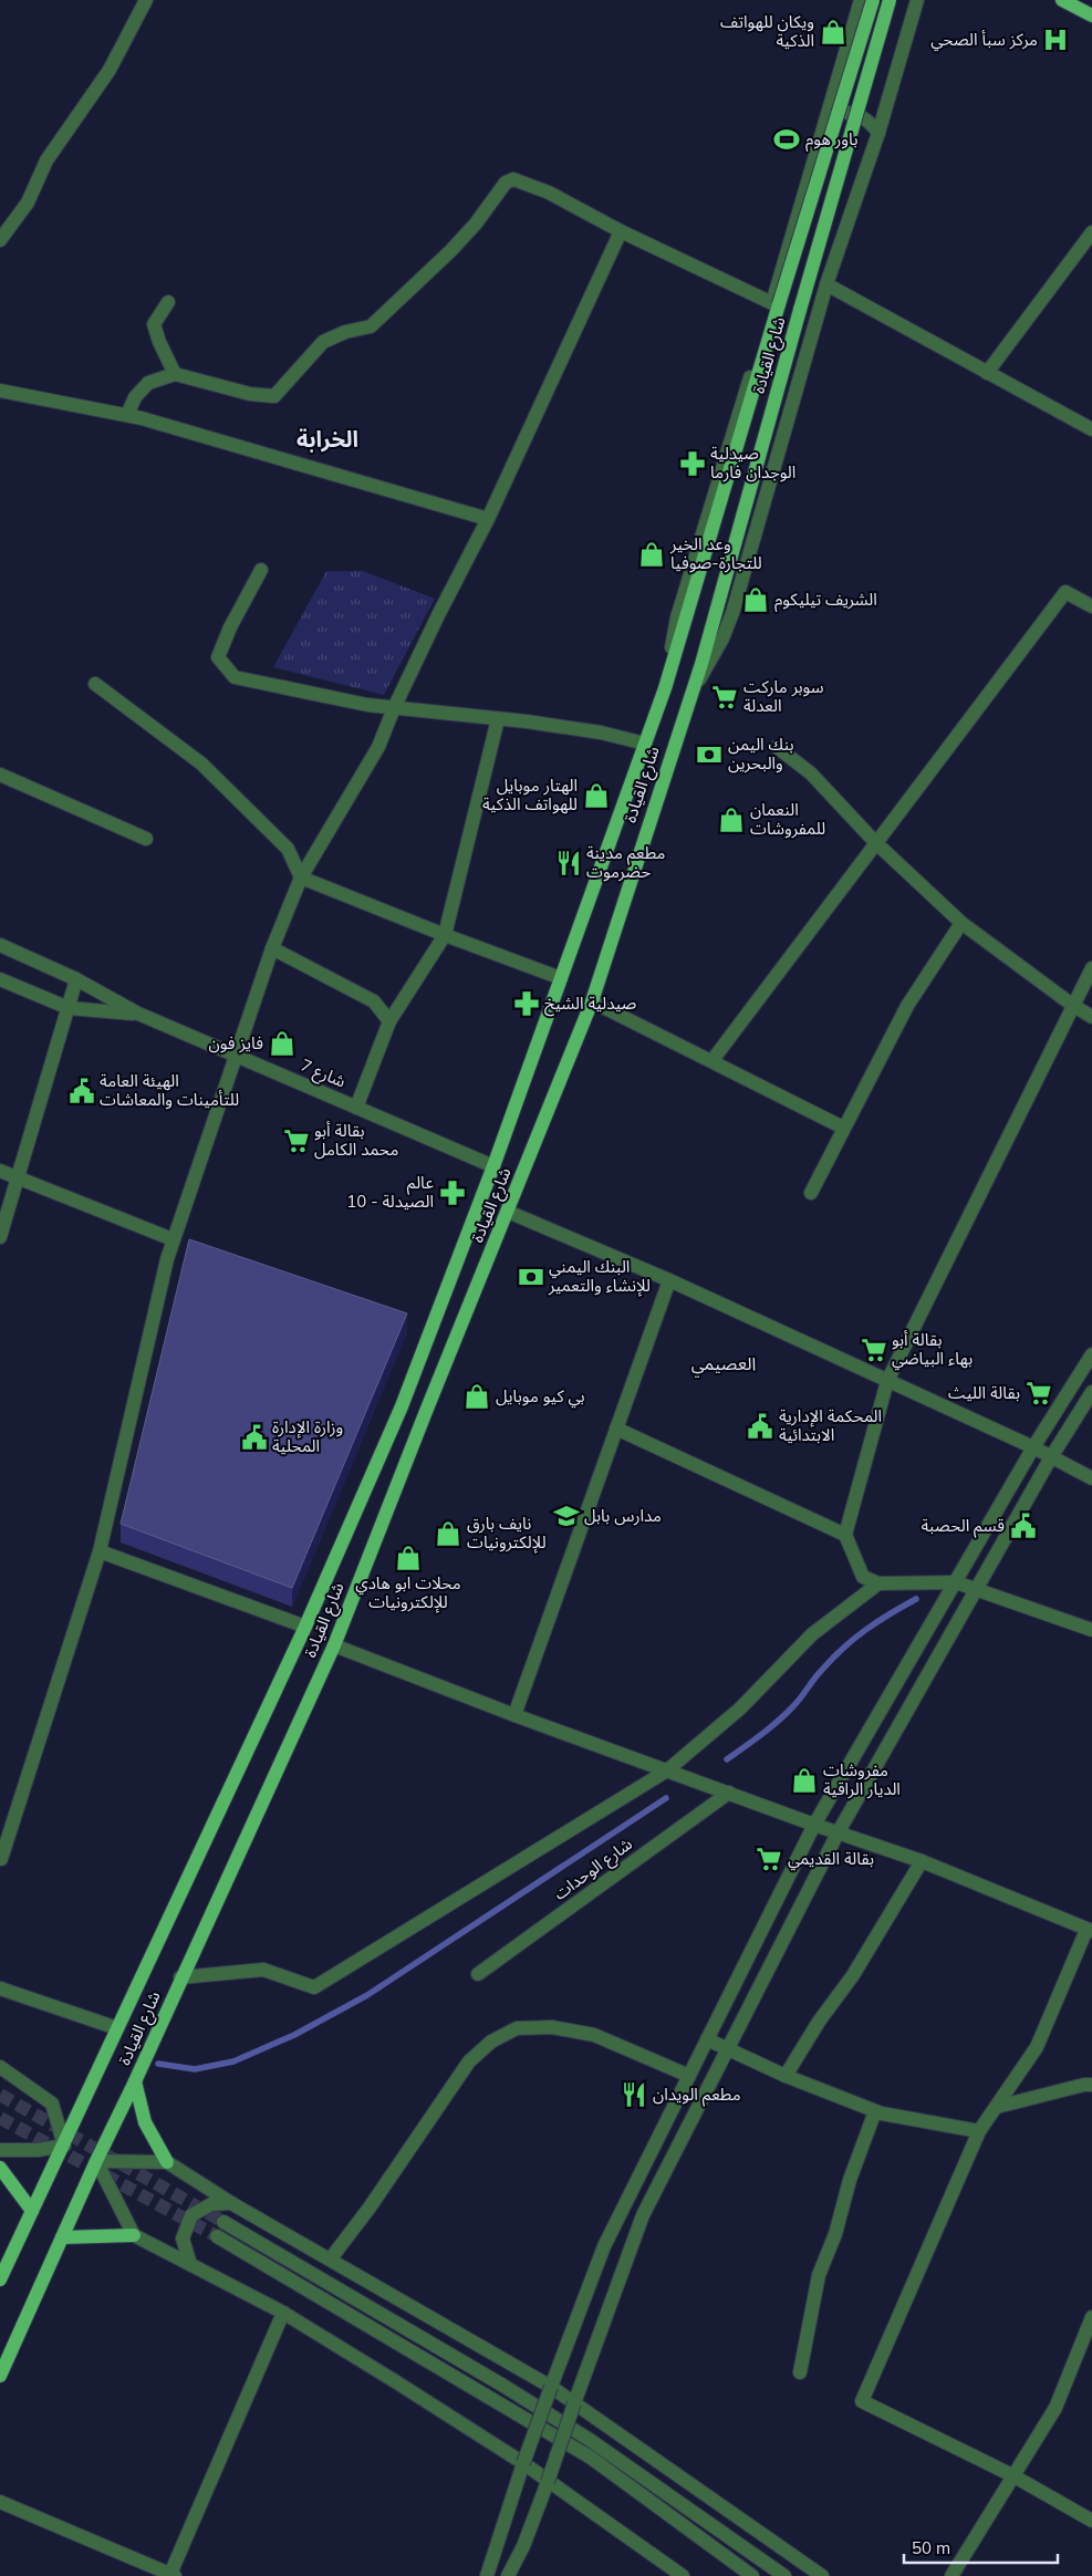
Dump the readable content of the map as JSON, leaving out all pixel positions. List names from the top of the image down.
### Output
{
  "streets": {
    "main road": ["شارع القيادة"],
    "street": ["شارع 7", "شارع الوحدات"]
  },
  "crossings": [
    ["شارع القيادة", "شارع 7"]
  ],
  "districts": ["الخرابة", "العصيمي"],
  "places": {
    "shop": [
      "ويكان للهواتف الذكية",
      "وعد الخير للتجارة-صوفيا",
      "الشريف تيليكوم",
      "الهتار موبايل للهواتف الذكية",
      "النعمان للمفروشات",
      "فايز فون",
      "بي كيو موبايل",
      "نايف بارق للإلكترونيات",
      "محلات ابو هادي للإلكترونيات",
      "مفروشات الديار الراقية"
    ],
    "hospital": ["مركز سبأ الصحي"],
    "sports": ["باور هوم"],
    "pharmacy": ["صيدلية الوجدان فارما", "صيدلية الشيخ", "عالم الصيدلة - 10"],
    "supermarket": [
      "سوبر ماركت العدلة",
      "بقالة أبو محمد الكامل",
      "بقالة أبو بهاء البياضي",
      "بقالة الليث",
      "بقالة القديمي"
    ],
    "bank": ["بنك اليمن والبحرين", "البنك اليمني للإنشاء والتعمير"],
    "restaurant": ["مطعم مدينة حضرموت", "مطعم الويدان"],
    "public building": [
      "الهيئة العامة للتأمينات والمعاشات",
      "المحكمة الإدارية الابتدائية",
      "وزارة الإدارة المحلية",
      "قسم الحصبة"
    ],
    "school or university": ["مدارس بابل"]
  },
  "scale_bar": "50 m"
}
